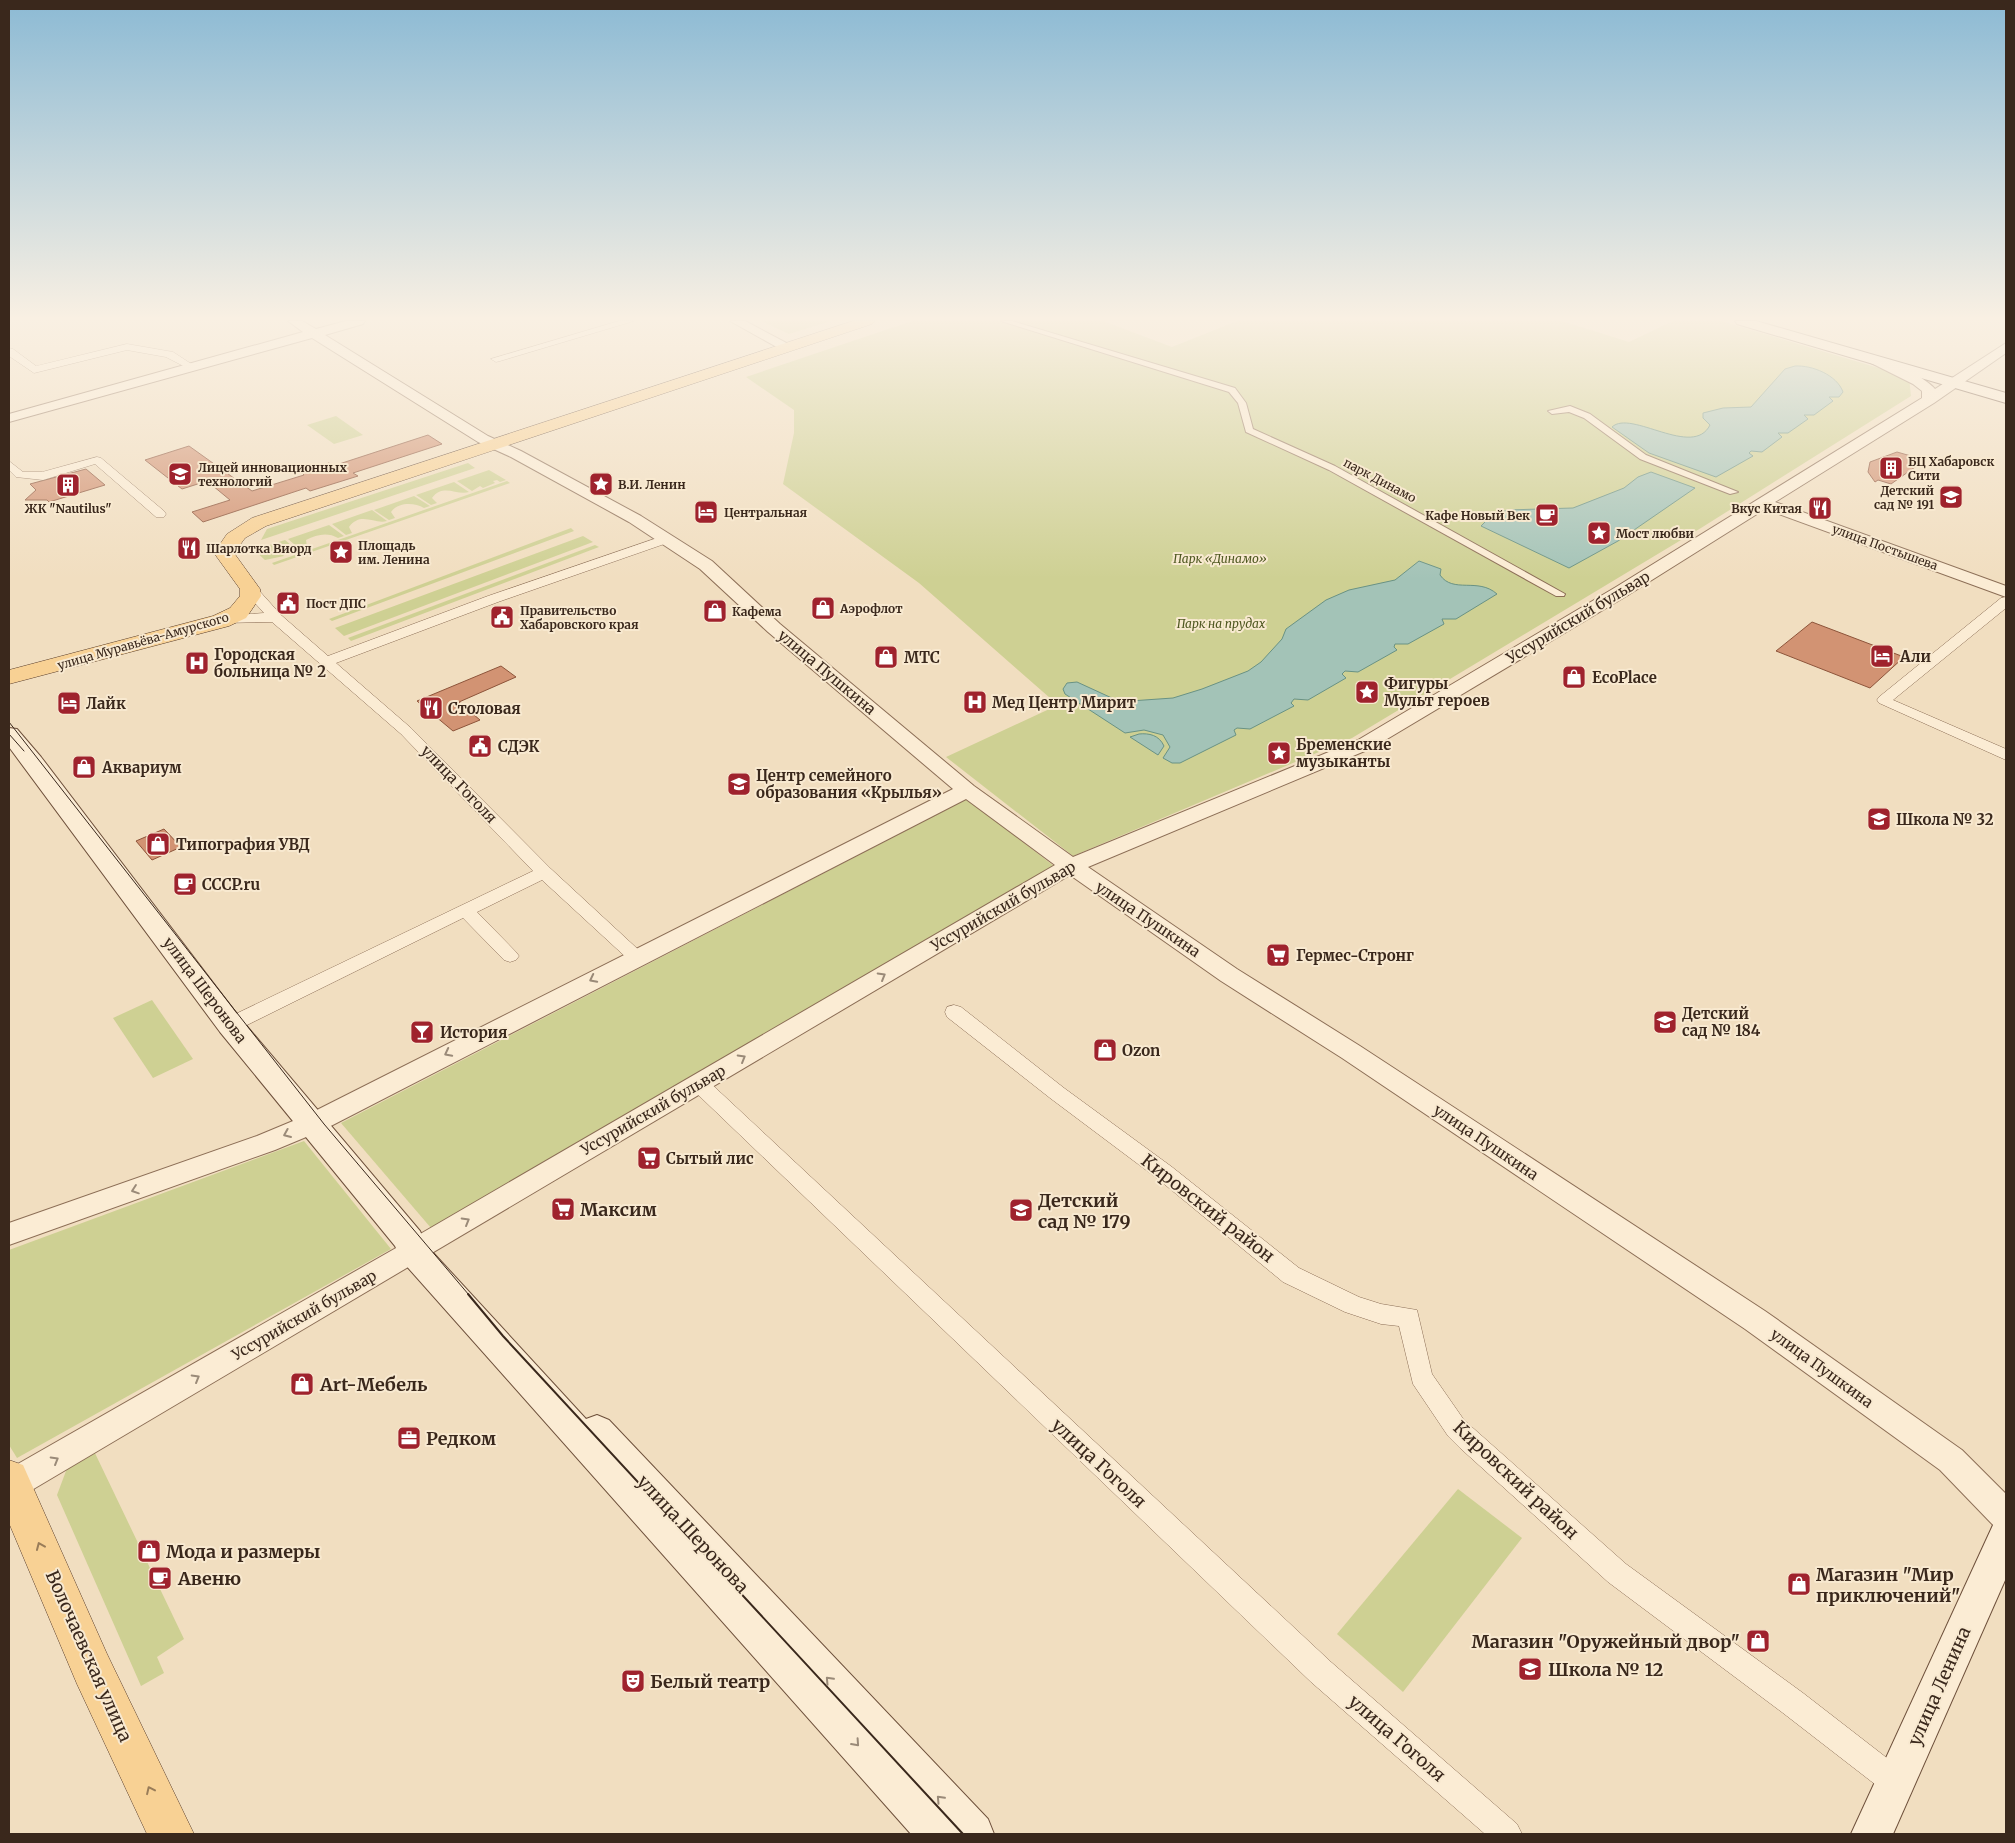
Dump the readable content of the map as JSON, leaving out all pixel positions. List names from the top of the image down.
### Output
{
  "streets": {
    "main road": [
      "улица Муравьёва-Амурского",
      "улица Шеронова",
      "Волочаевская улица",
      "улица Ленина"
    ],
    "street": [
      "парк Динамо",
      "улица Постышева",
      "Уссурийский бульвар",
      "улица Пушкина",
      "улица Гоголя",
      "Кировский район"
    ]
  },
  "crossings": [
    ["улица Постышева", "Уссурийский бульвар"],
    ["Уссурийский бульвар", "улица Пушкина"],
    ["Уссурийский бульвар", "улица Гоголя"],
    ["Уссурийский бульвар", "улица Шеронова"],
    ["Уссурийский бульвар", "Волочаевская улица"],
    ["улица Муравьёва-Амурского", "улица Гоголя"],
    ["Кировский район", "улица Ленина"]
  ],
  "one_way": ["Волочаевская улица"],
  "parks": ["Парк «Динамо»", "Парк на прудах"],
  "places": {
    "building": ["БЦ Хабаровск Сити", "ЖК \"Nautilus\""],
    "school or university": [
      "Лицей инновационных технологий",
      "Детский сад № 191",
      "Центр семейного образования «Крылья»",
      "Школа № 32",
      "Детский сад № 184",
      "Детский сад № 179",
      "Школа № 12"
    ],
    "place": [
      "В.И. Ленин",
      "Мост любви",
      "Площадь им. Ленина",
      "Фигуры Мульт героев",
      "Бременские музыканты"
    ],
    "restaurant": ["Вкус Китая", "Шарлотка Виорд", "Столовая"],
    "hotel": ["Центральная", "Али", "Лайк"],
    "cafe": ["Кафе Новый Век", "СССР.ru", "Авеню"],
    "public building": ["Пост ДПС", "Правительство Хабаровского края", "СДЭК"],
    "shop": [
      "Аэрофлот",
      "Кафема",
      "МТС",
      "EcoPlace",
      "Аквариум",
      "Типография УВД",
      "Ozon",
      "Art-Мебель",
      "Мода и размеры",
      "Магазин \"Мир приключений\"",
      "Магазин \"Оружейный двор\""
    ],
    "hospital": ["Городская больница № 2", "Мед Центр Мирит"],
    "supermarket": ["Гермес-Стронг", "Сытый лис", "Максим"],
    "bar": ["История"],
    "office": ["Редком"],
    "theatre": ["Белый театр"]
  }
}
